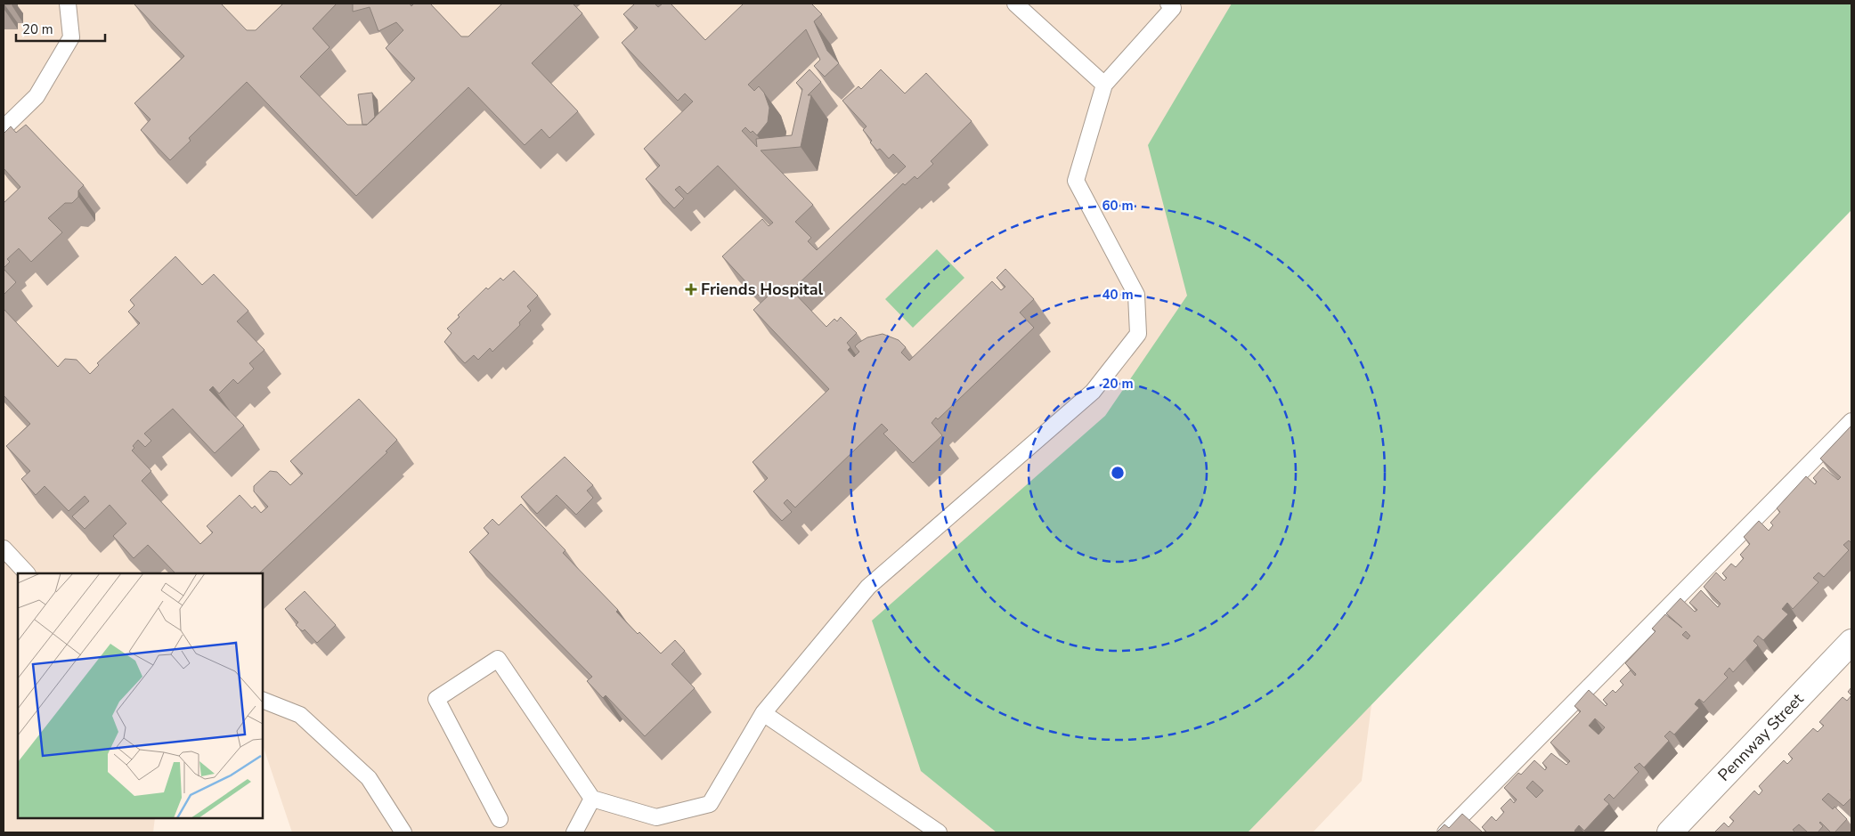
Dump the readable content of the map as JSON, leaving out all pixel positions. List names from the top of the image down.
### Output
{
  "streets": {
    "street": ["Pennway Street"]
  },
  "places": {
    "health": ["Friends Hospital"]
  },
  "scale_bar": "20 m",
  "rings": ["60 m", "40 m", "20 m"]
}
